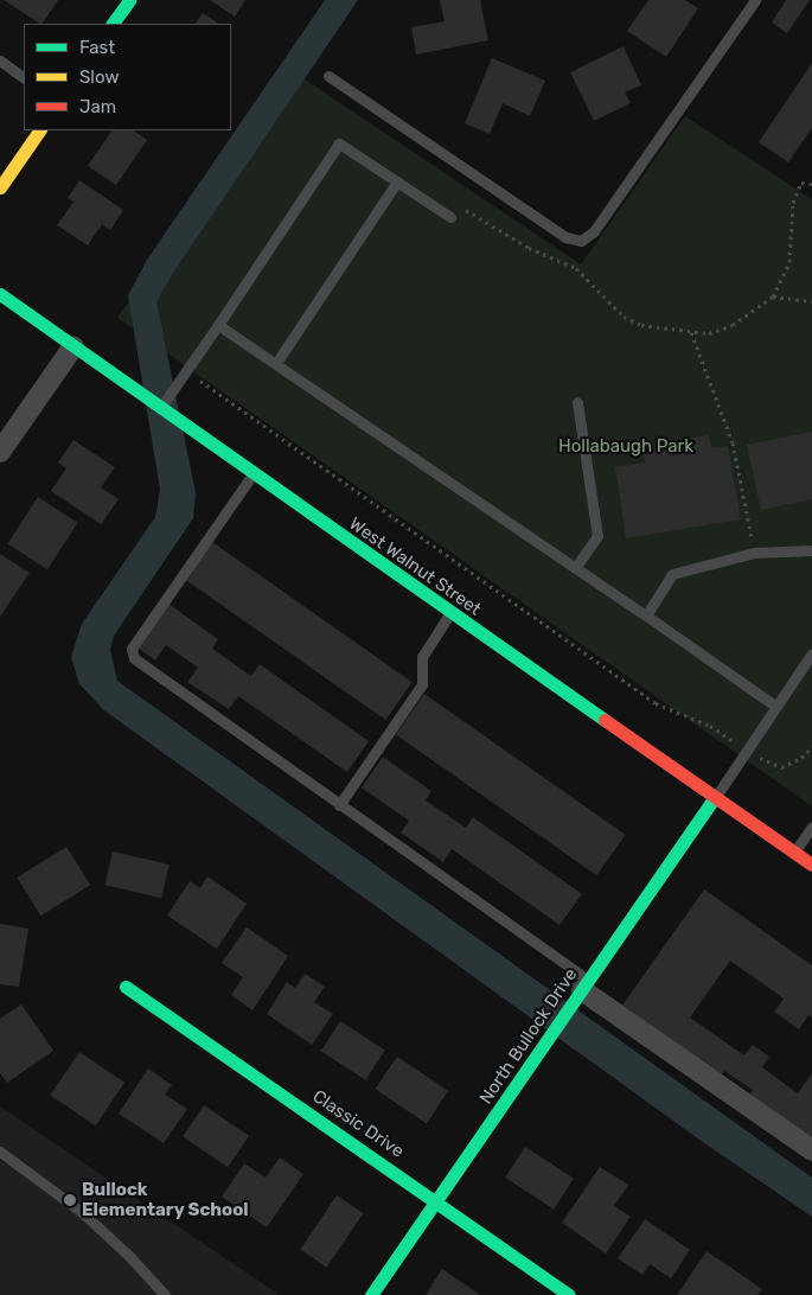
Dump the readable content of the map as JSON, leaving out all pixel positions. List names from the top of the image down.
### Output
{
  "streets": {
    "street": ["West Walnut Street", "North Bullock Drive", "Classic Drive"]
  },
  "crossings": [
    ["West Walnut Street", "North Bullock Drive"],
    ["North Bullock Drive", "Classic Drive"]
  ],
  "parks": ["Hollabaugh Park"],
  "places": ["Bullock Elementary School"],
  "legend": ["Fast", "Slow", "Jam"]
}
